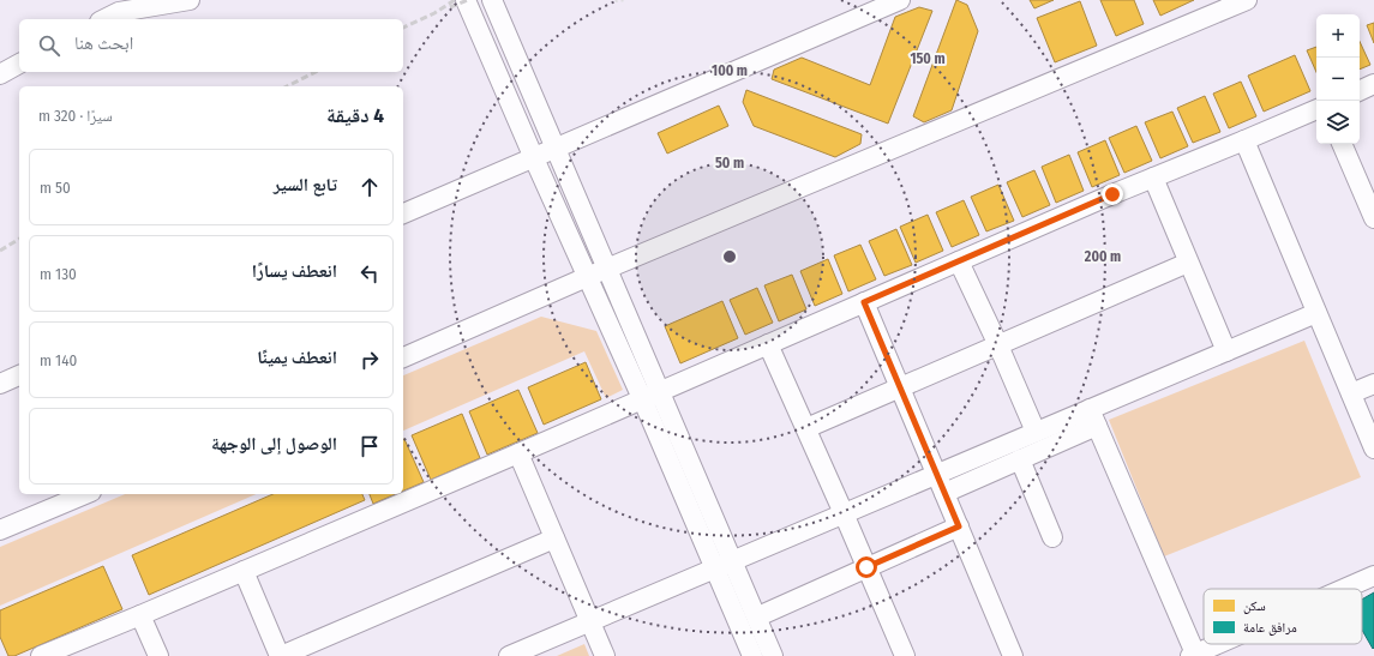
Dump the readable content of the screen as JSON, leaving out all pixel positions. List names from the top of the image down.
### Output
{
  "legend": ["سكن", "مرافق عامة"],
  "page": {
    "map_buttons": ["+", "−"],
    "search": "ابحث هنا",
    "heading": ["4 دقيقة", "سيرًا · 320 m"],
    "list": [
      ["تابع السير", "50 m"],
      ["انعطف يسارًا", "130 m"],
      ["انعطف يمينًا", "140 m"],
      "الوصول إلى الوجهة"
    ]
  },
  "rings": [
    "150 m",
    "100 m",
    "50 m",
    "200 m"
  ]
}
